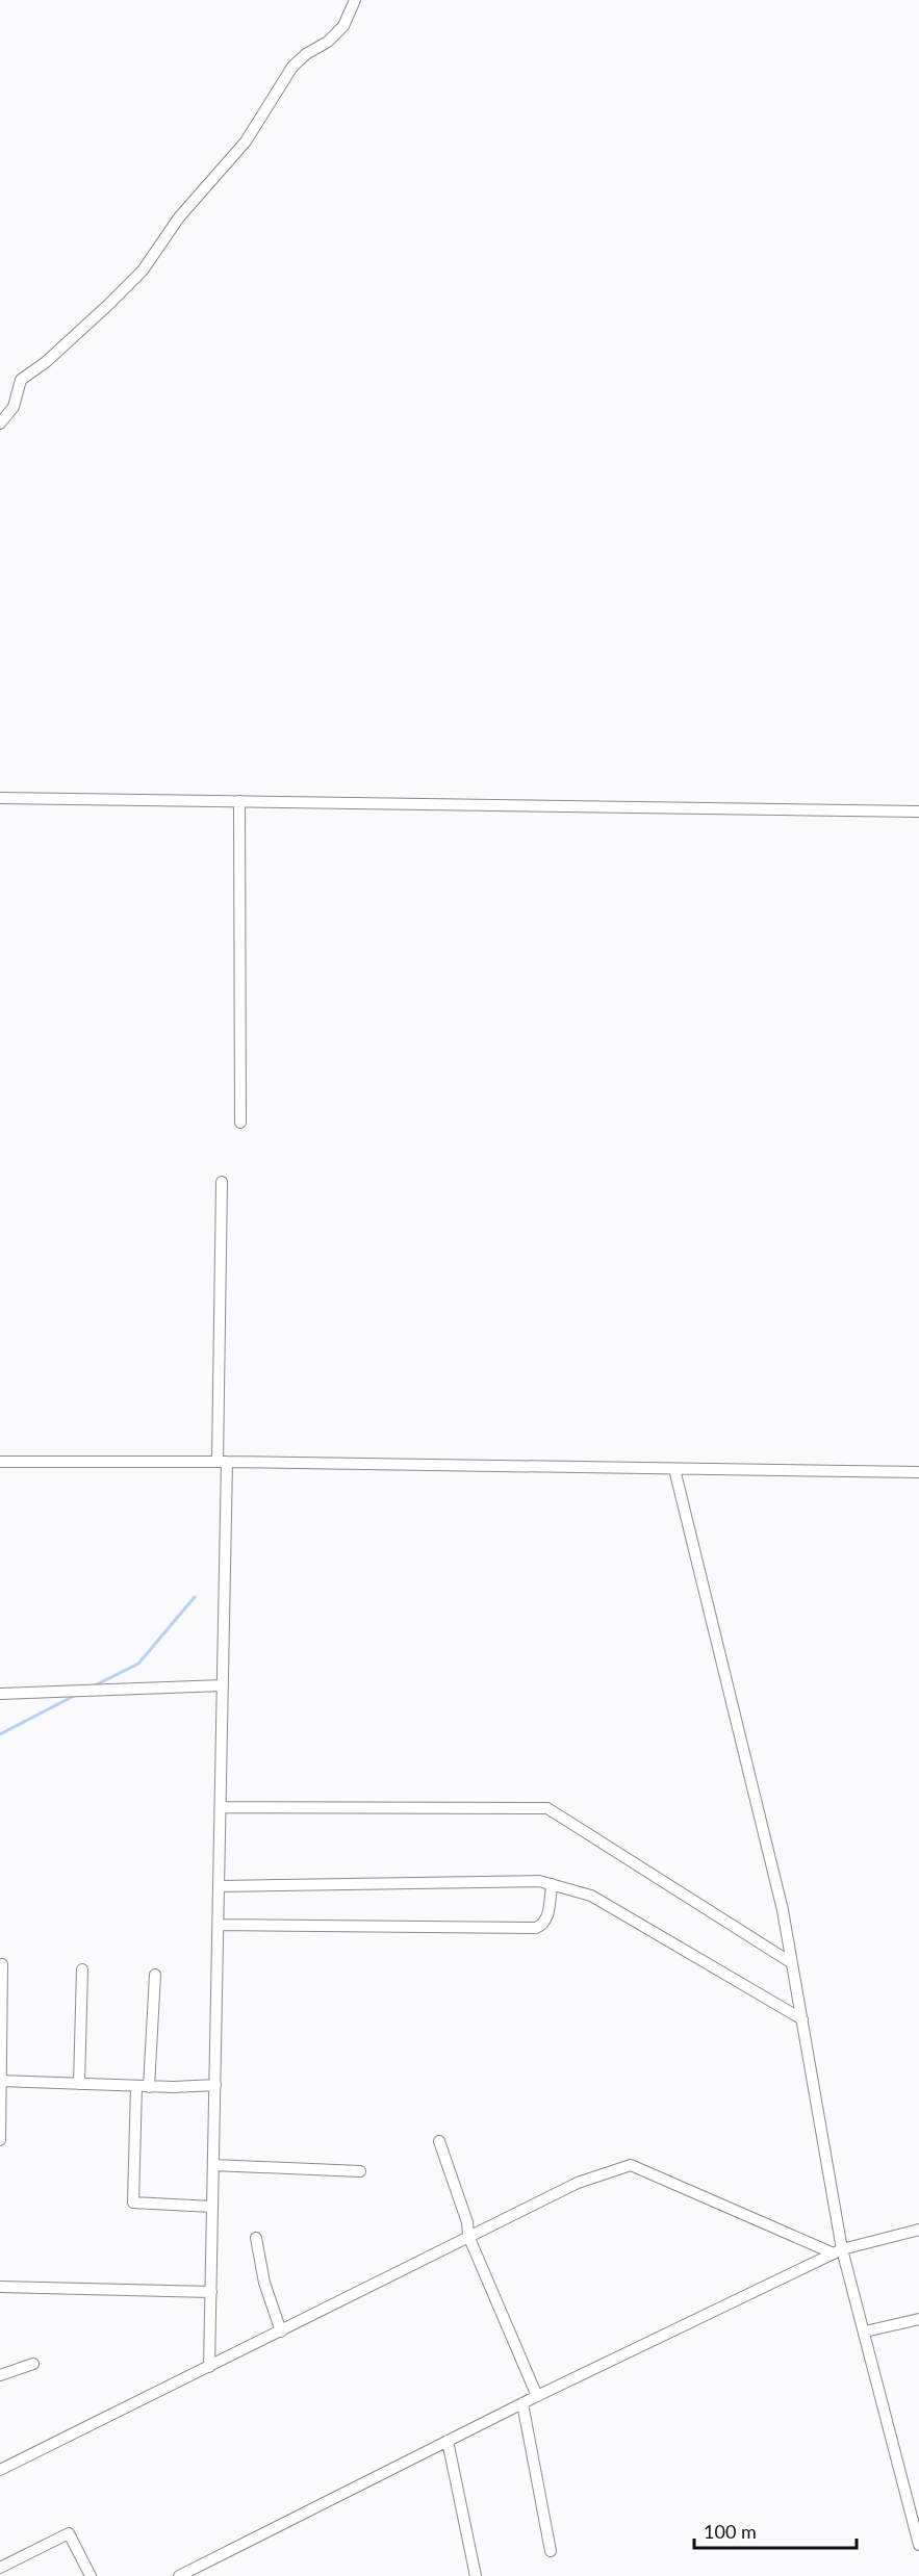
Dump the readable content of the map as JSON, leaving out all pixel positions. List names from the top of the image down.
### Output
{
  "scale_bar": "100 m"
}
